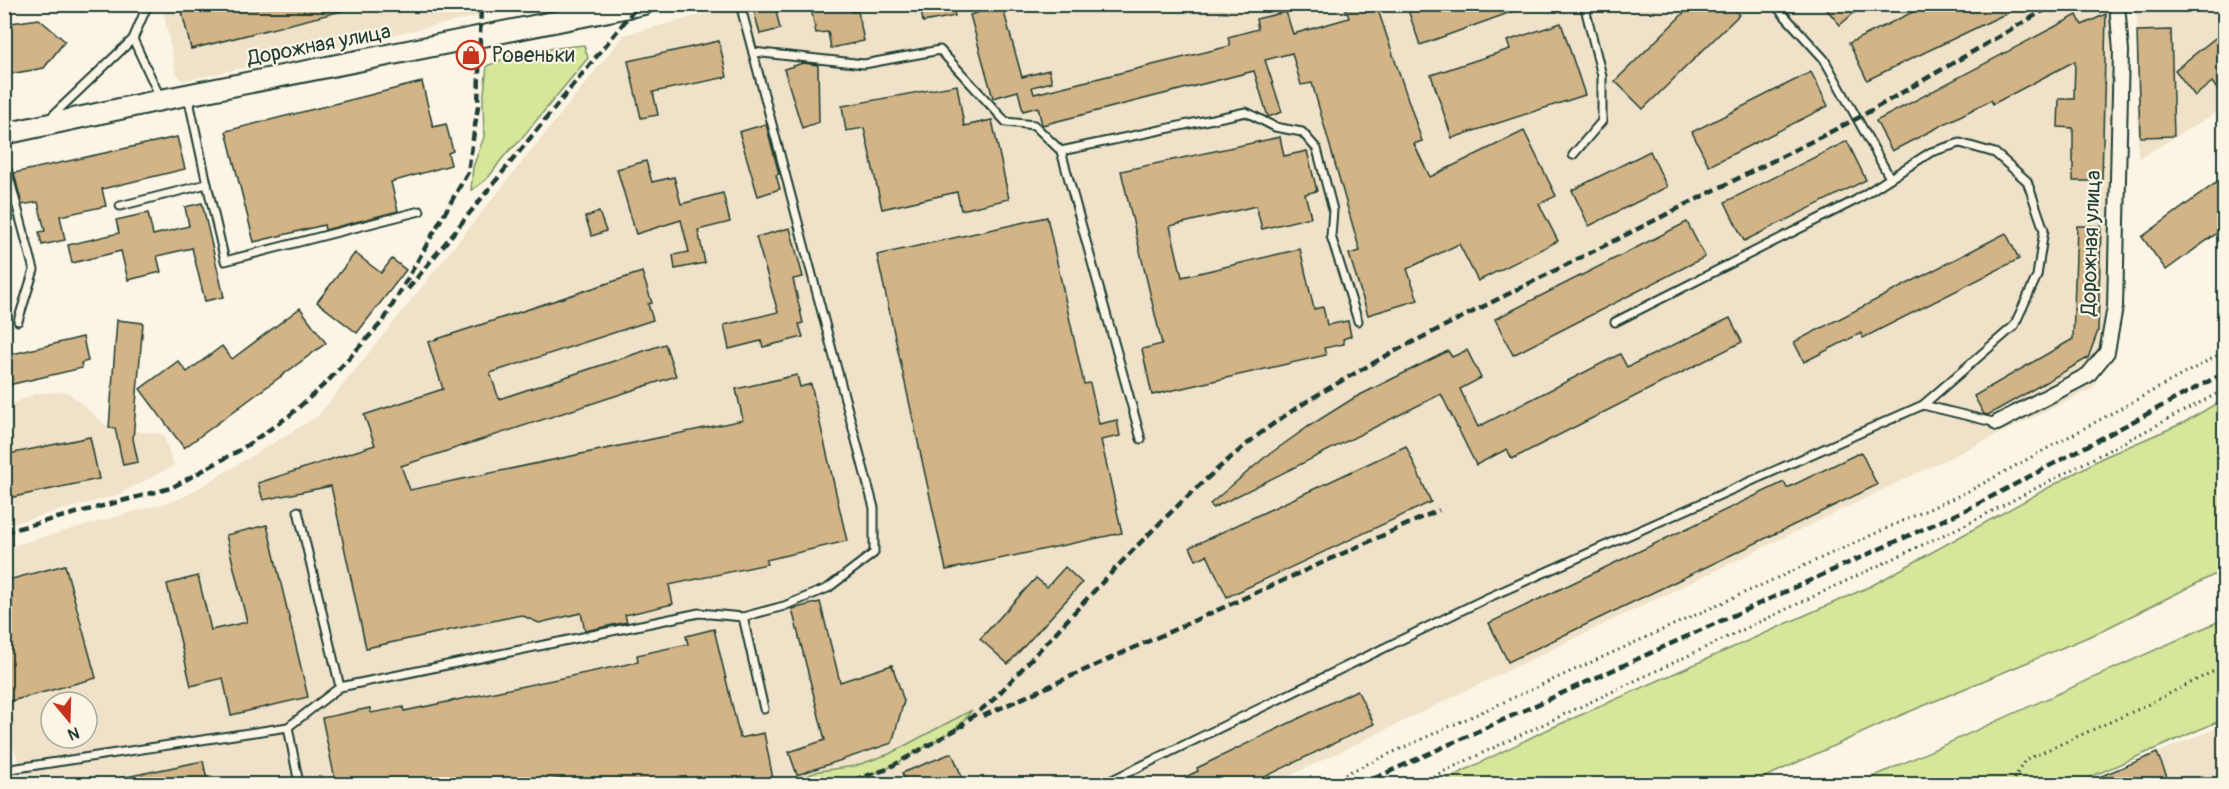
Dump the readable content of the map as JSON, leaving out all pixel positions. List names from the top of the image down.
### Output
{
  "streets": {
    "street": ["Дорожная улица"]
  },
  "places": {
    "shop": ["Ровеньки"]
  },
  "north": "bottom"
}
